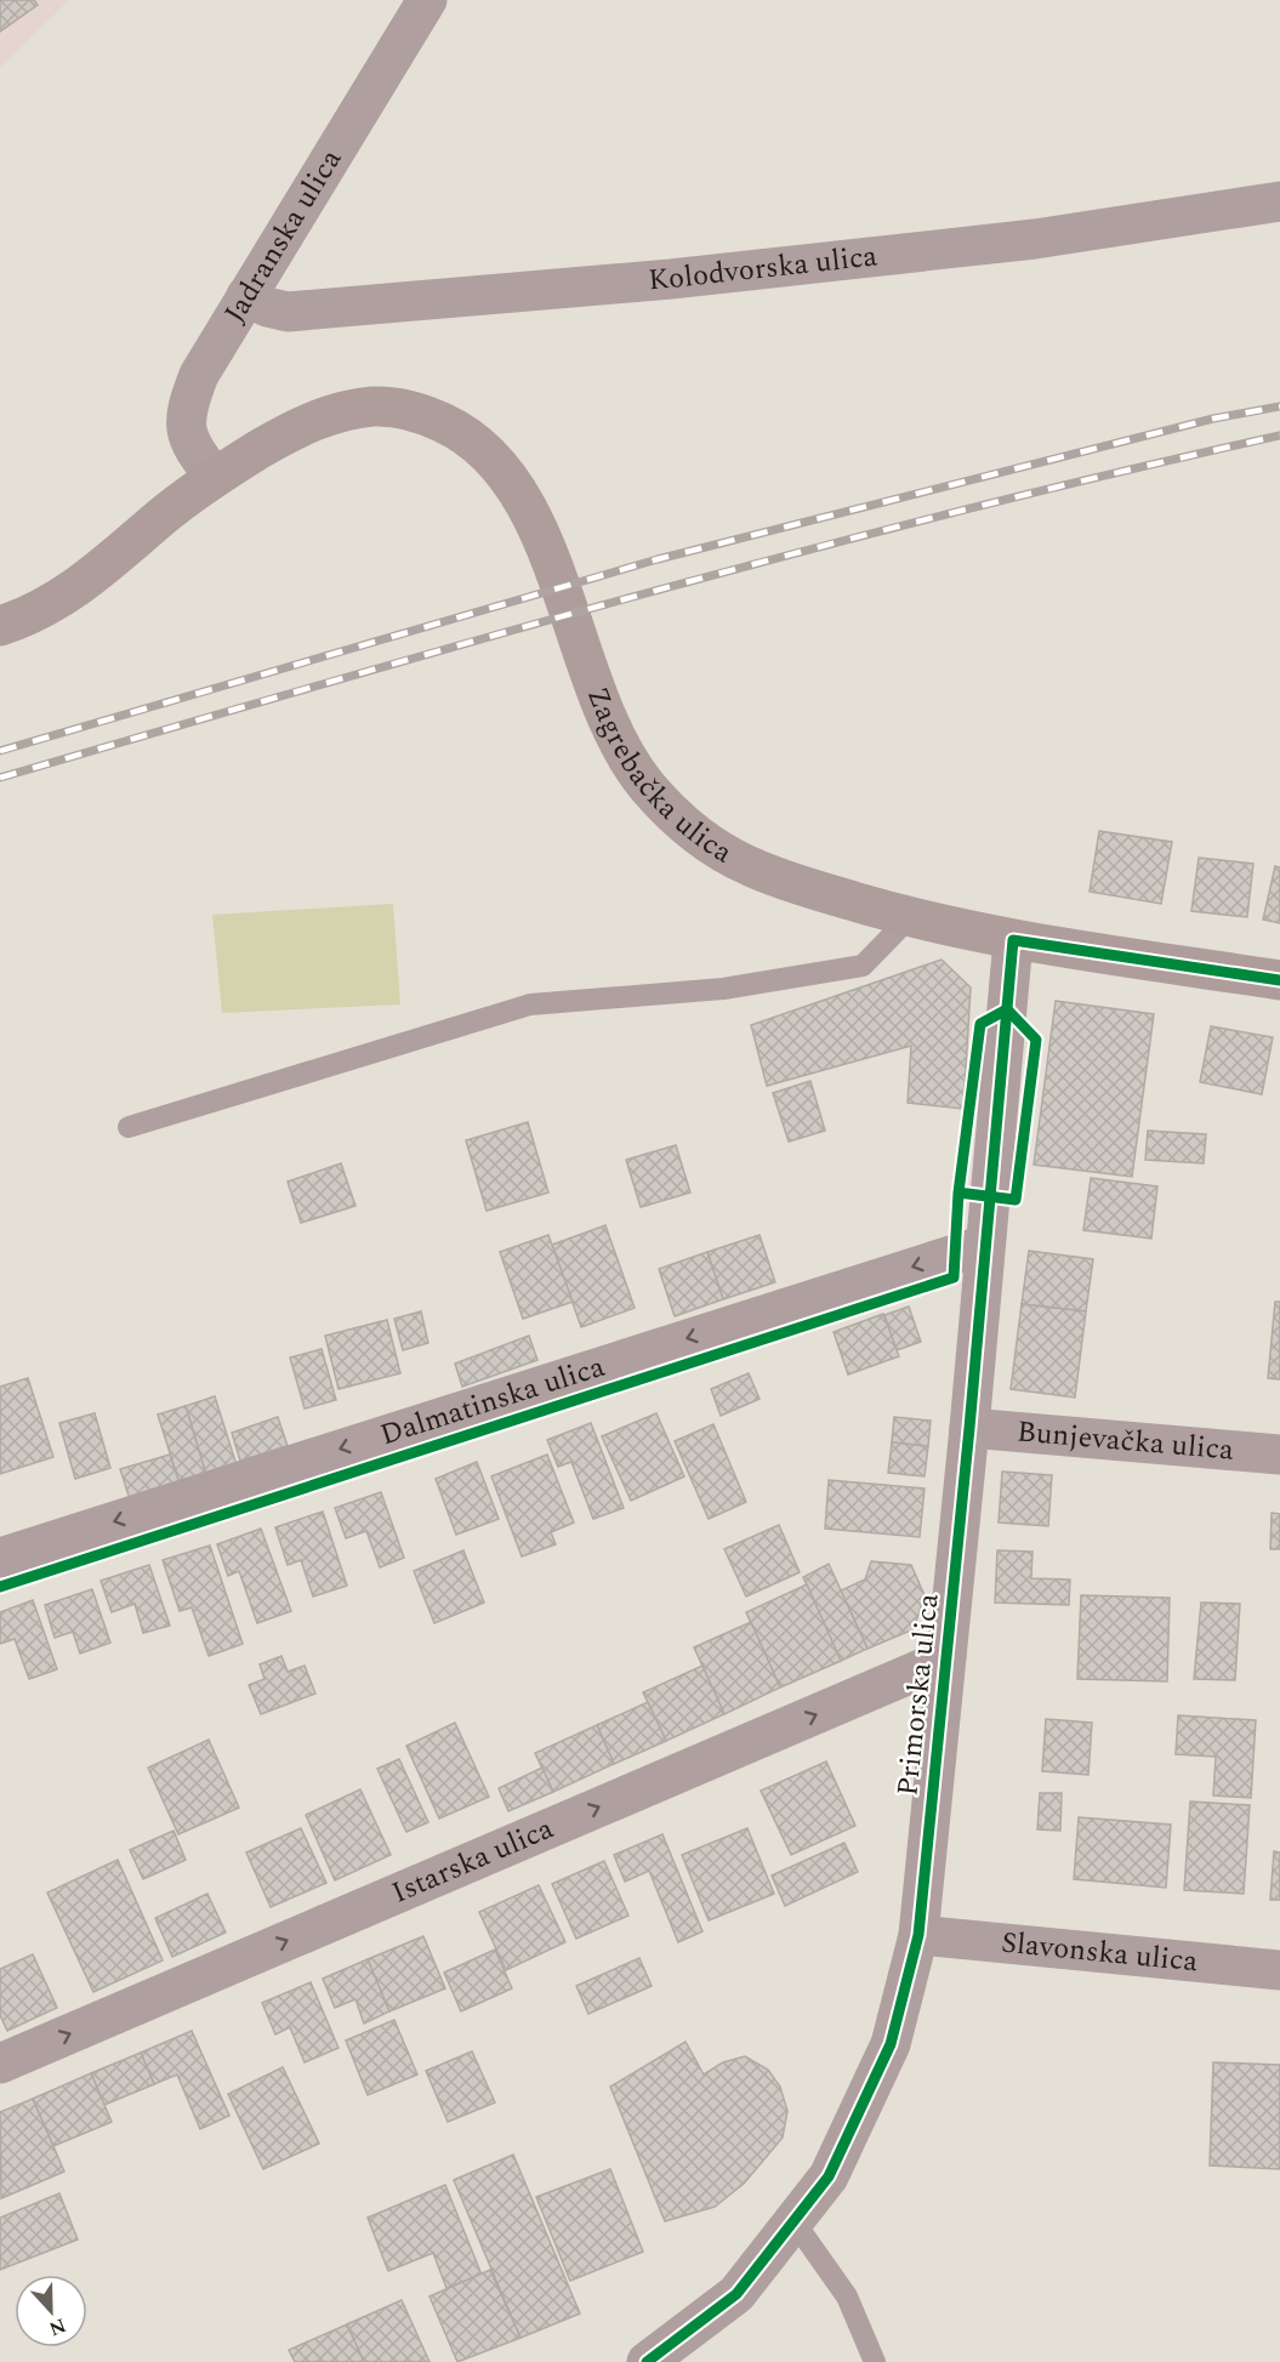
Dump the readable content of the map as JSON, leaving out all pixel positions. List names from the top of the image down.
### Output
{
  "streets": {
    "main road": ["Zagrebačka ulica"],
    "street": [
      "Jadranska ulica",
      "Kolodvorska ulica",
      "Dalmatinska ulica",
      "Bunjevačka ulica",
      "Primorska ulica",
      "Istarska ulica",
      "Slavonska ulica"
    ]
  },
  "crossings": [
    ["Jadranska ulica", "Kolodvorska ulica"],
    ["Jadranska ulica", "Zagrebačka ulica"],
    ["Zagrebačka ulica", "Primorska ulica"],
    ["Dalmatinska ulica", "Primorska ulica"],
    ["Bunjevačka ulica", "Primorska ulica"],
    ["Primorska ulica", "Istarska ulica"],
    ["Primorska ulica", "Slavonska ulica"]
  ],
  "one_way": ["Dalmatinska ulica", "Istarska ulica"],
  "north": "bottom"
}
